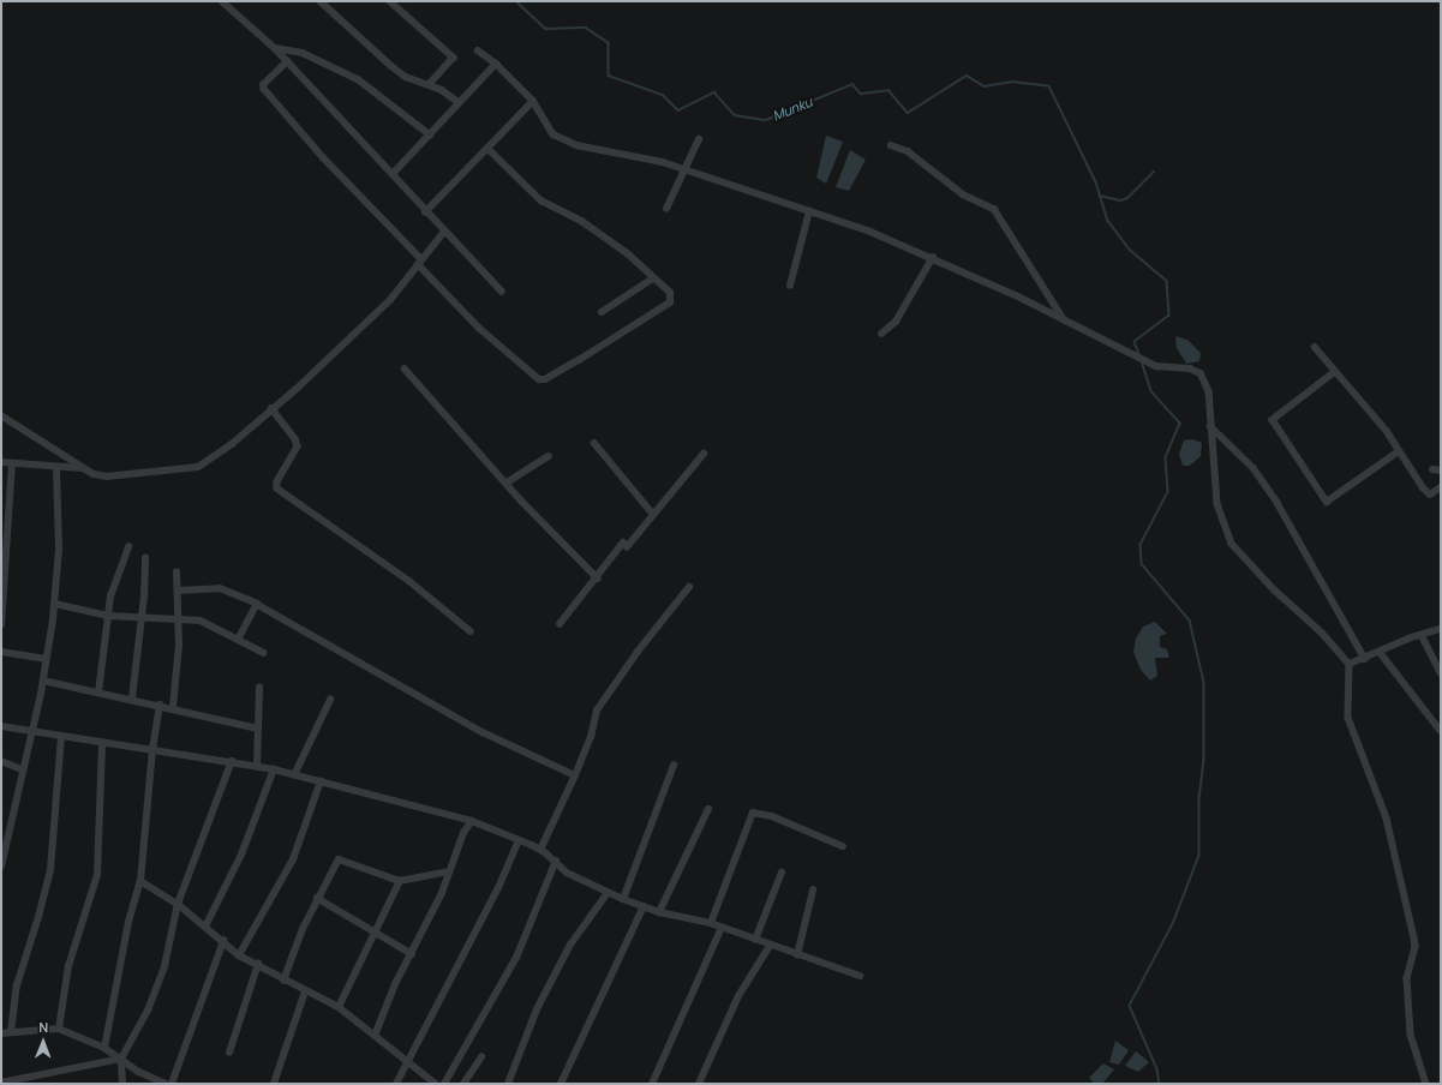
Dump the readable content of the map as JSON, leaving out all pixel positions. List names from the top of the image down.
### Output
{
  "water": ["Munku"],
  "north": "top"
}
